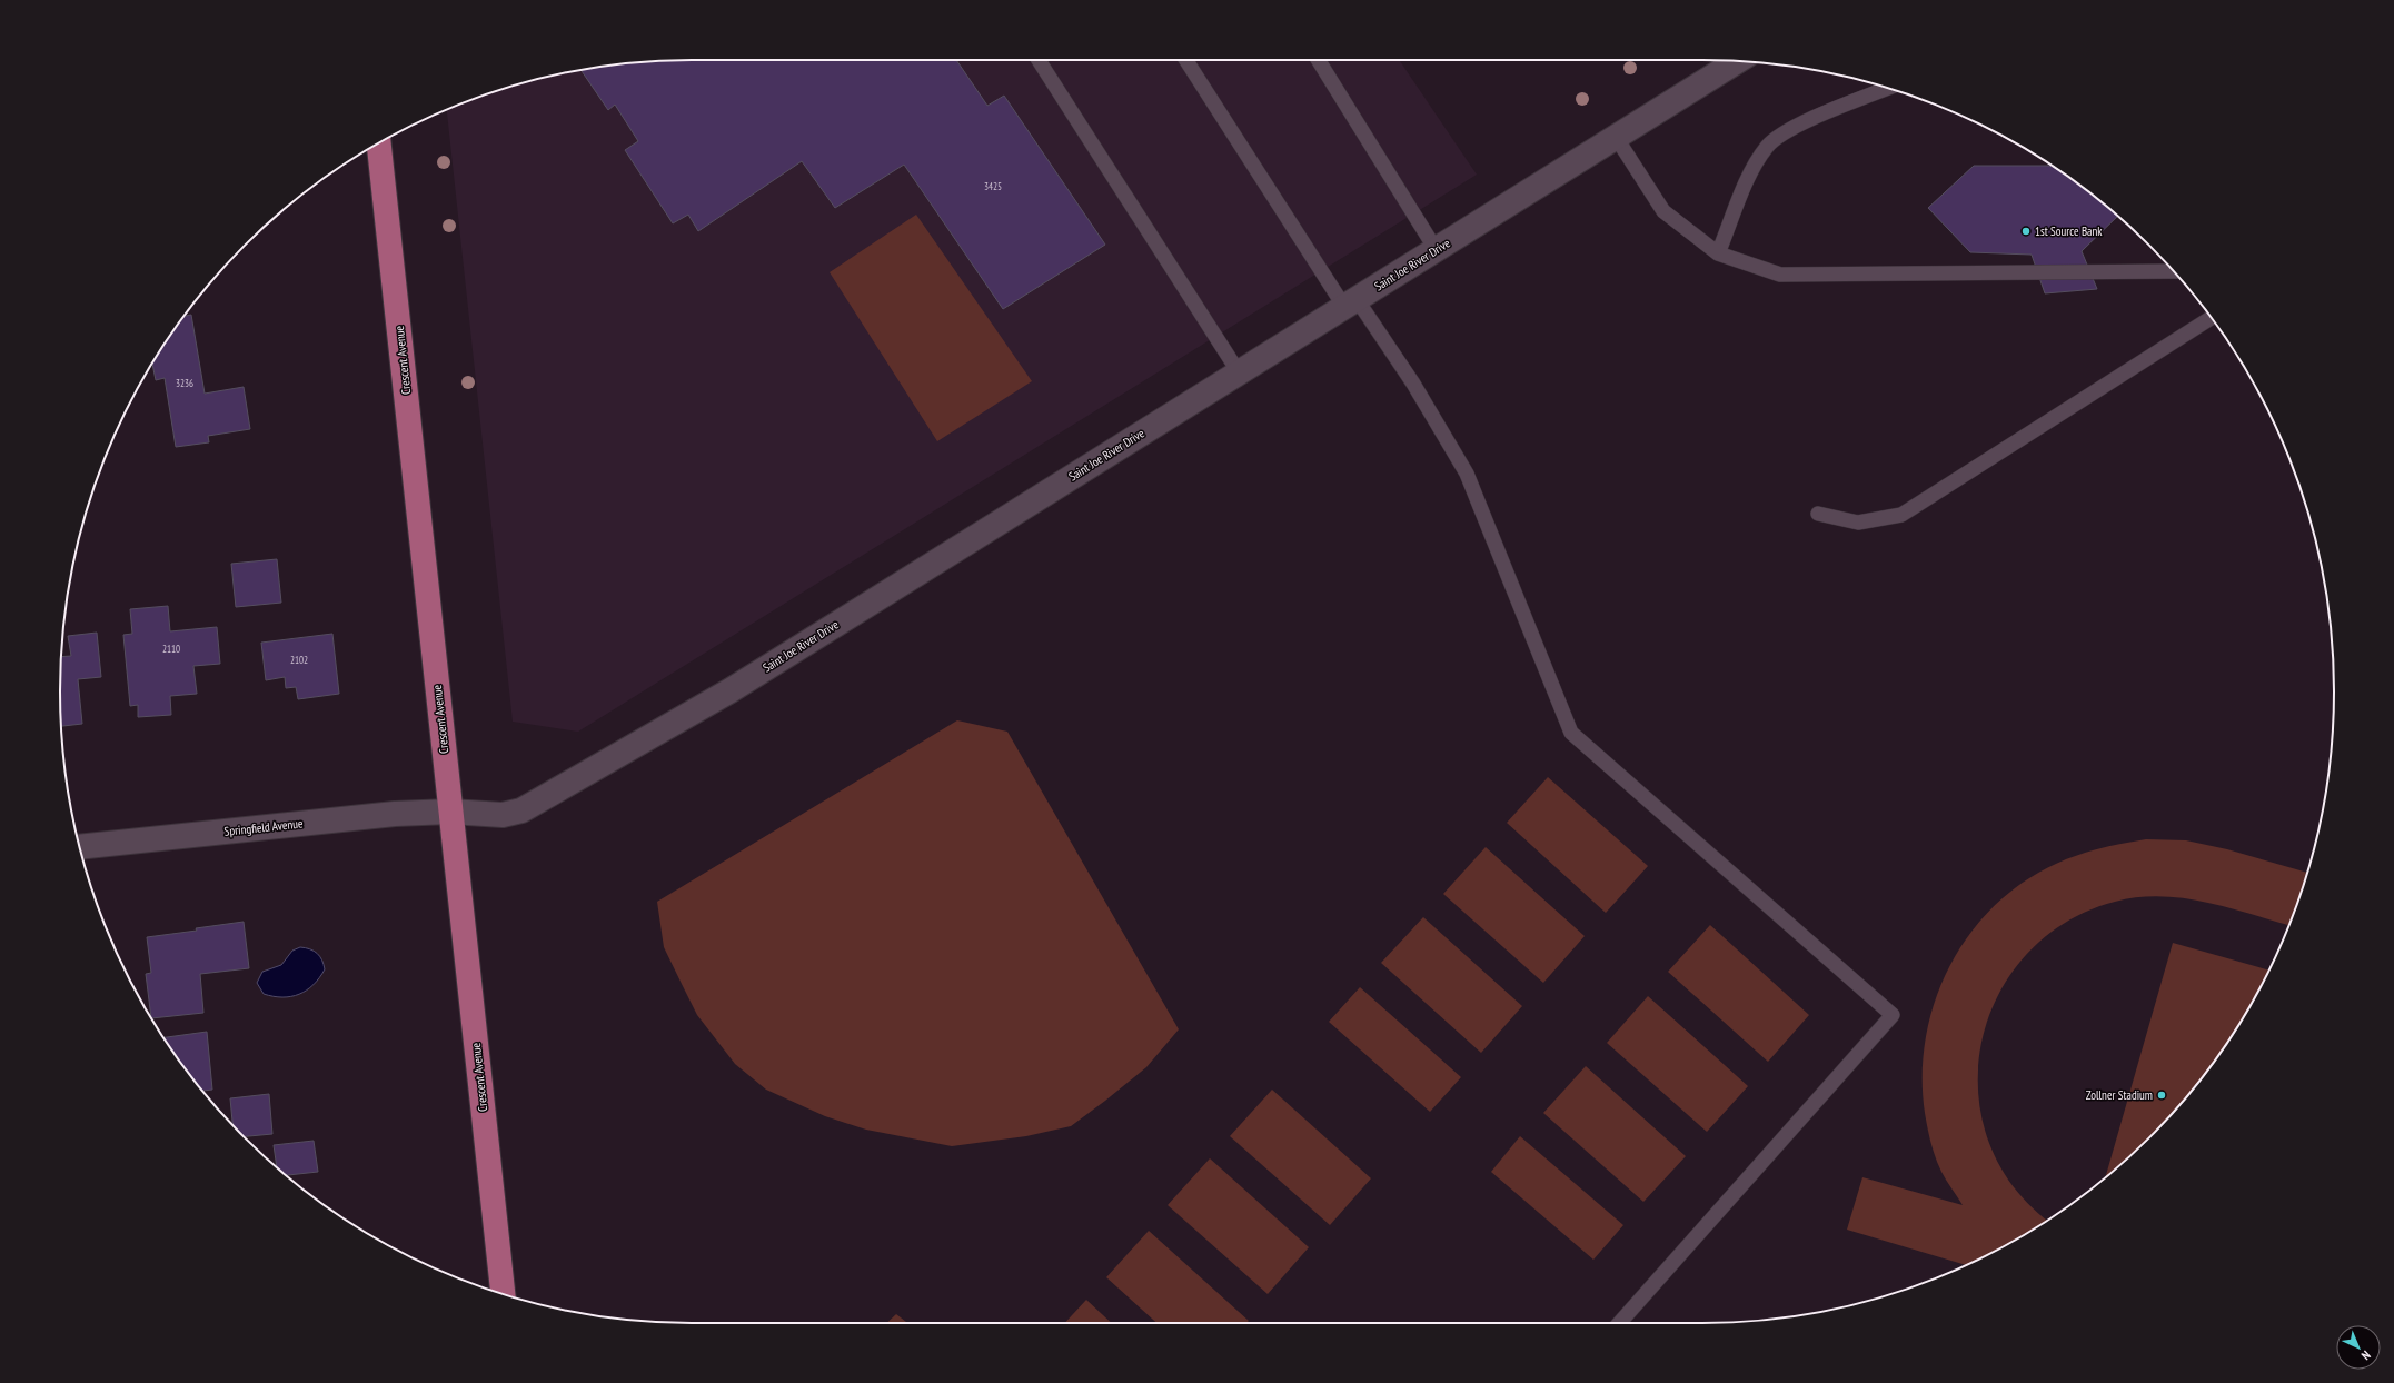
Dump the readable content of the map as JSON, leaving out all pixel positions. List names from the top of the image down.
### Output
{
  "streets": {
    "main road": ["Saint Joe River Drive", "Crescent Avenue", "Springfield Avenue"]
  },
  "crossings": [
    ["Saint Joe River Drive", "Crescent Avenue"],
    ["Saint Joe River Drive", "Springfield Avenue"],
    ["Crescent Avenue", "Springfield Avenue"]
  ],
  "places": ["1st Source Bank", "Zollner Stadium"],
  "house_numbers": [
    "3425",
    "3236",
    "2110",
    "2102"
  ],
  "north": "bottom right"
}
